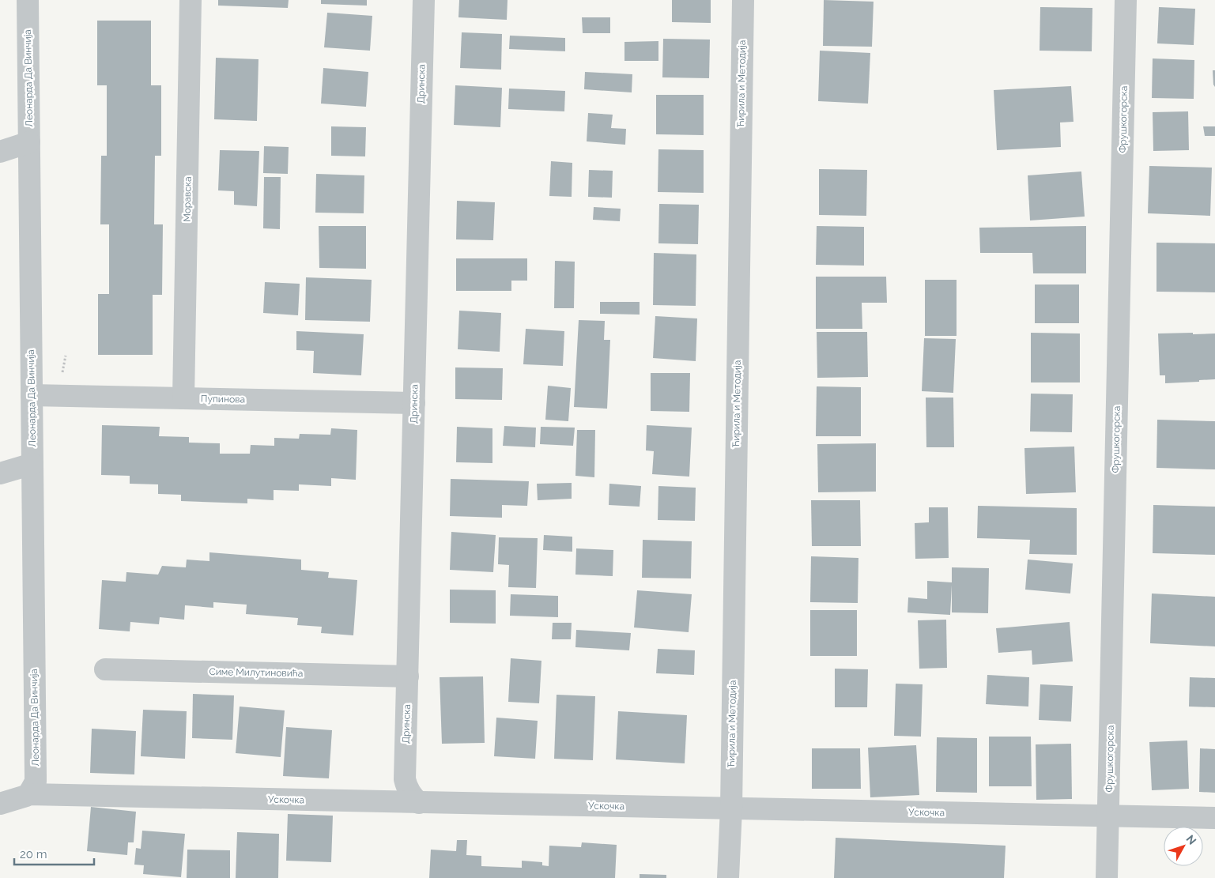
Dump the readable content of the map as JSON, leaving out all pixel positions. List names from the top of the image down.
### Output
{
  "streets": {
    "street": [
      "Леонарда Да Винчија",
      "Дринска",
      "Ћирила и Методија",
      "Фрушкогорска",
      "Моравска",
      "Пупинова",
      "Симе Милутиновића",
      "Ускочка"
    ]
  },
  "crossings": [
    ["Леонарда Да Винчија", "Пупинова"],
    ["Леонарда Да Винчија", "Ускочка"],
    ["Дринска", "Пупинова"],
    ["Дринска", "Симе Милутиновића"],
    ["Дринска", "Ускочка"],
    ["Ћирила и Методија", "Ускочка"],
    ["Фрушкогорска", "Ускочка"],
    ["Моравска", "Пупинова"]
  ],
  "scale_bar": "20 m",
  "north": "top right"
}
